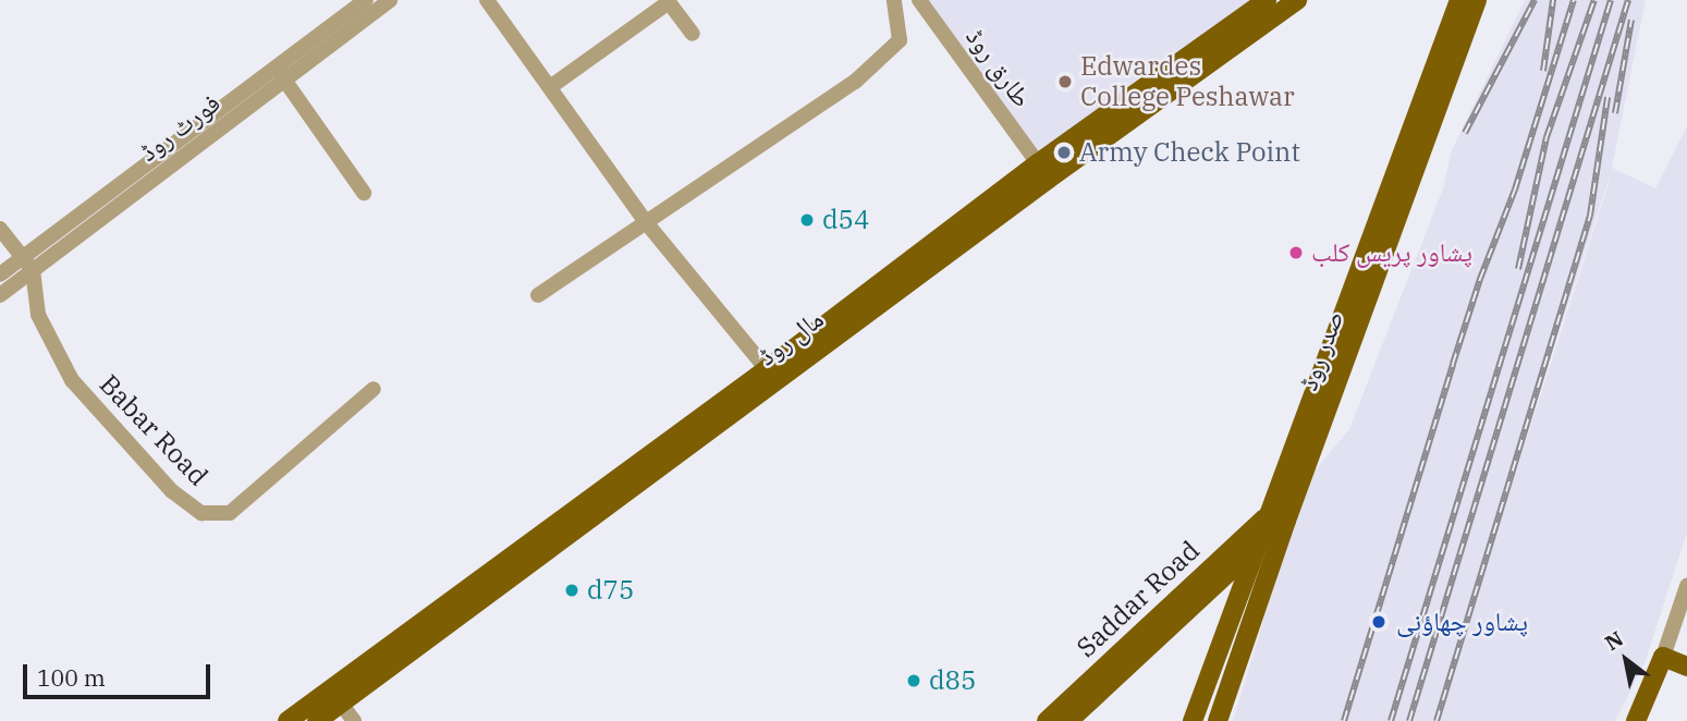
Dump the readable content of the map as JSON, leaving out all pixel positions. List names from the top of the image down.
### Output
{
  "streets": {
    "main road": ["مال روڈ", "صدر روڈ", "Saddar Road"],
    "street": ["طارق روڈ", "فورٹ روڈ", "Babar Road"]
  },
  "crossings": [
    ["طارق روڈ", "مال روڈ"],
    ["فورٹ روڈ", "Babar Road"],
    ["صدر روڈ", "Saddar Road"]
  ],
  "places": [
    "Edwardes College Peshawar",
    "Army Check Point",
    "d54",
    "پشاور پریس کلب",
    "d75",
    "پشاور چھاؤنی",
    "d85"
  ],
  "scale_bar": "100 m",
  "north": "top left"
}
